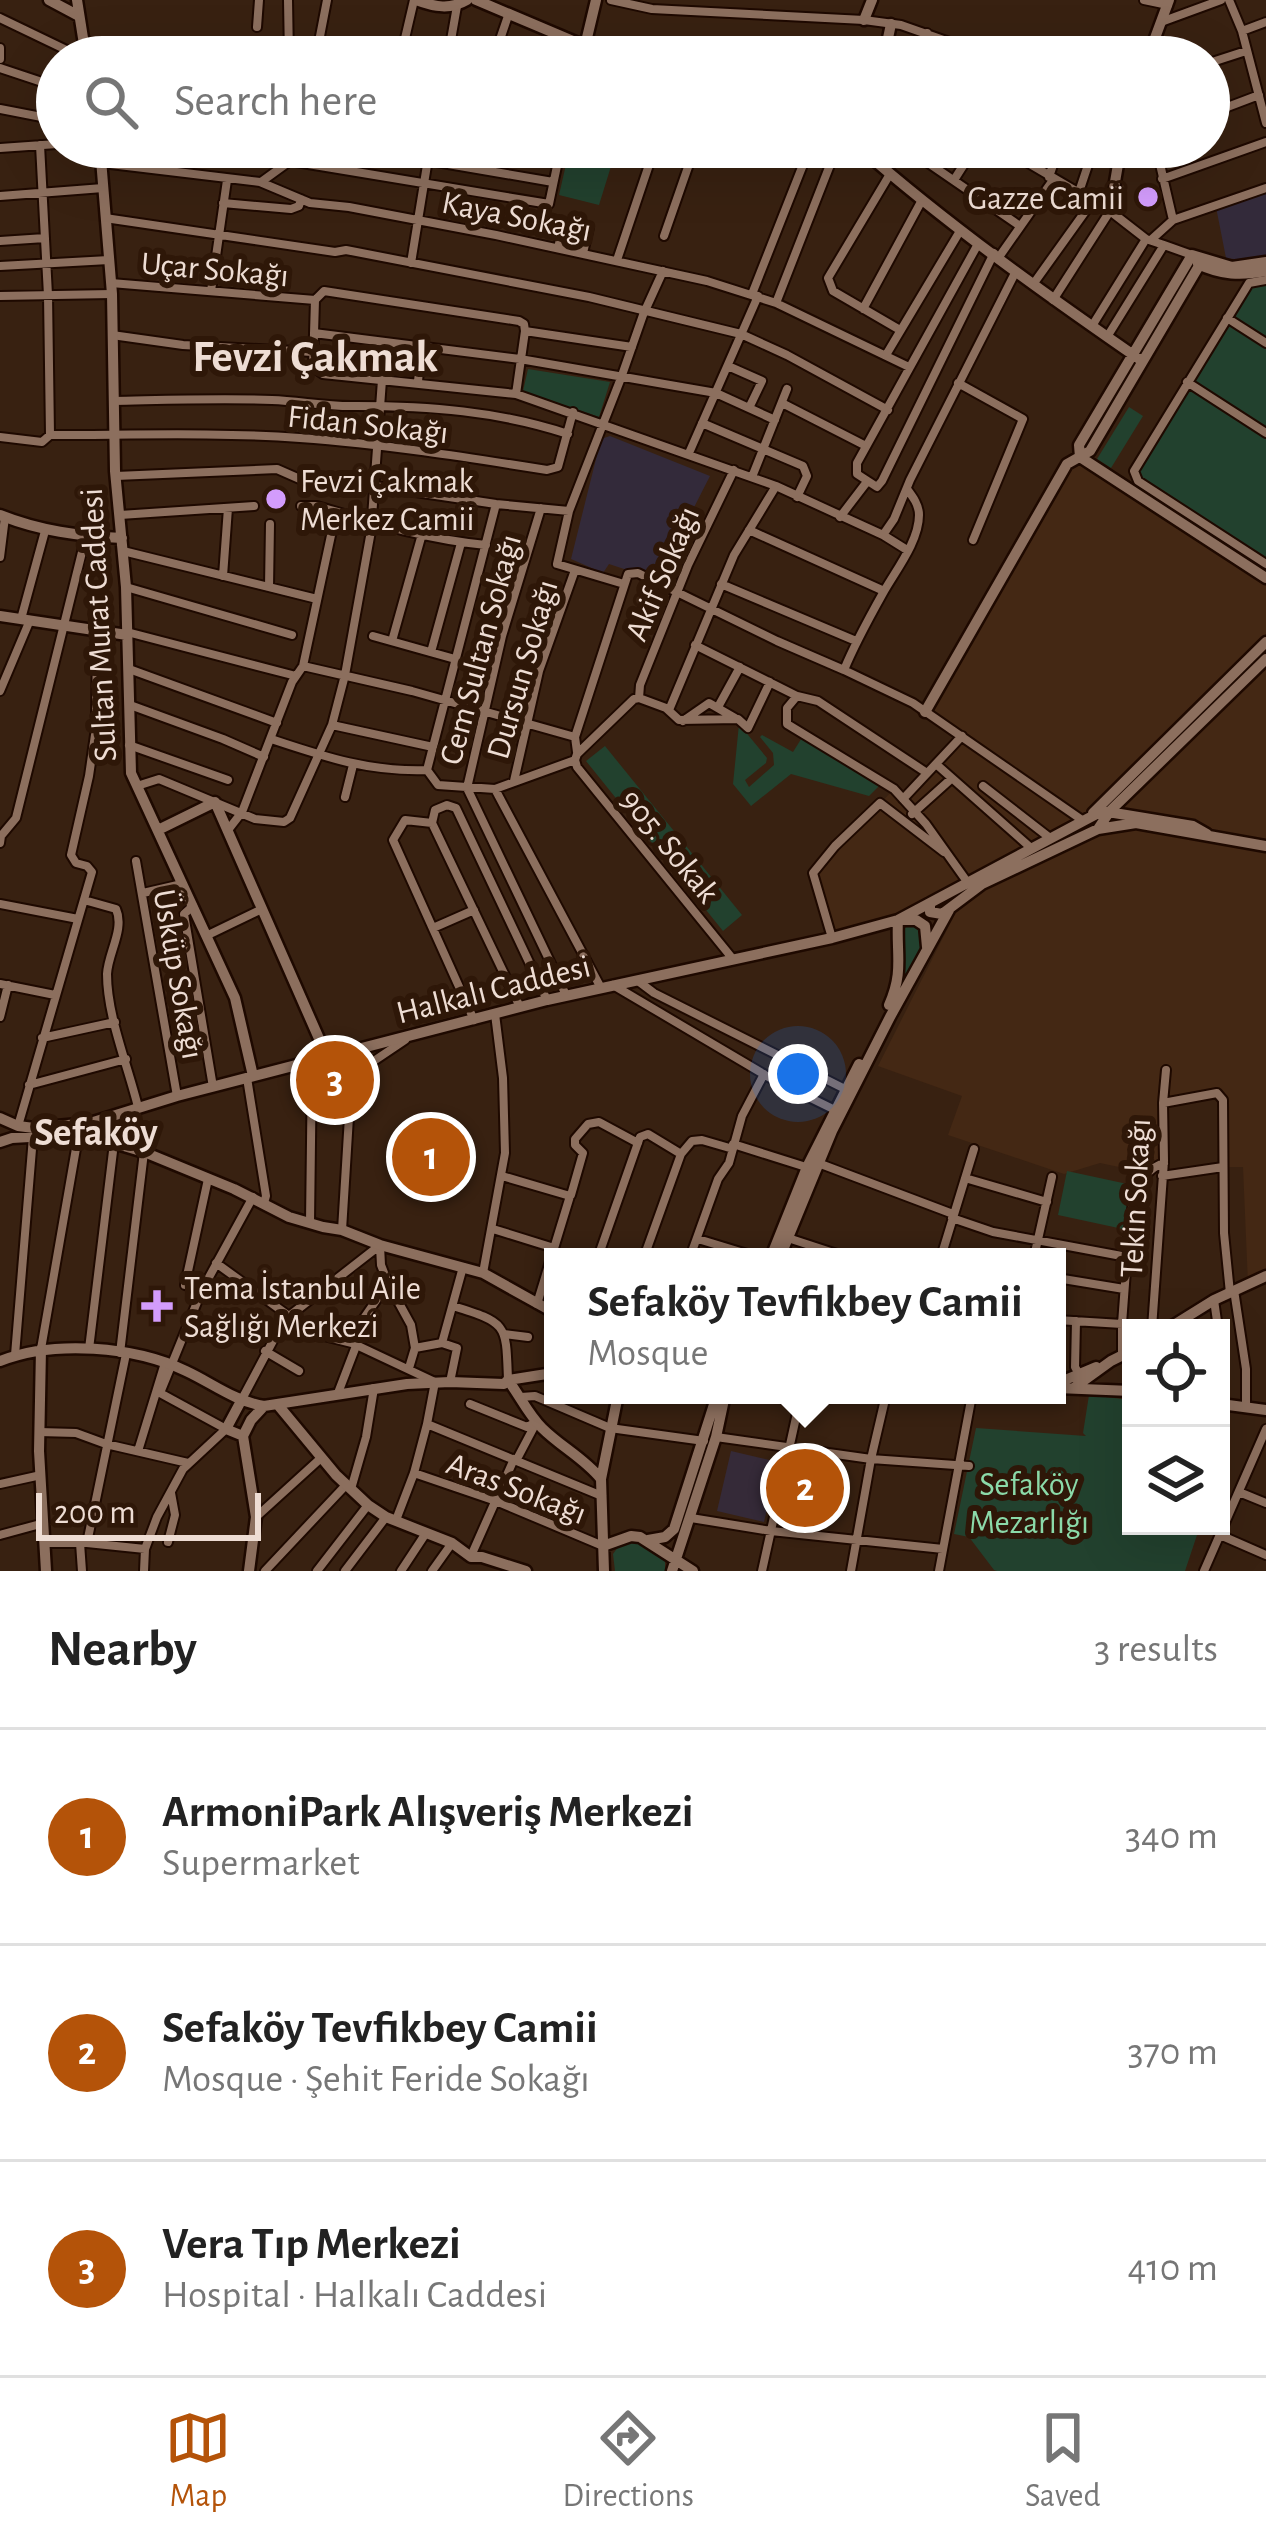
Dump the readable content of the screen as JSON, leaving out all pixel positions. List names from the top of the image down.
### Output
{
  "streets": {
    "street": [
      "Kaya Sokağı",
      "Uçar Sokağı",
      "Fidan Sokağı",
      "Akif Sokağı",
      "Sultan Murat Caddesi",
      "Cem Sultan Sokağı",
      "Dursun Sokağı",
      "905. Sokak",
      "Üsküp Sokağı",
      "Halkalı Caddesi",
      "Tekin Sokağı",
      "Aras Sokağı"
    ]
  },
  "crossings": [
    ["Uçar Sokağı", "Sultan Murat Caddesi"],
    ["Fidan Sokağı", "Sultan Murat Caddesi"],
    ["Sultan Murat Caddesi", "Halkalı Caddesi"],
    ["Cem Sultan Sokağı", "Halkalı Caddesi"],
    ["905. Sokak", "Halkalı Caddesi"],
    ["Üsküp Sokağı", "Halkalı Caddesi"]
  ],
  "districts": ["Fevzi Çakmak", "Sefaköy"],
  "parks": ["Sefaköy Mezarlığı"],
  "places": {
    "other": ["Gazze Camii", "Fevzi Çakmak Merkez Camii"],
    "health": ["Tema İstanbul Aile Sağlığı Merkezi"]
  },
  "scale_bar": "200 m",
  "page": {
    "search": "Search here",
    "pins": ["3", "1", "2"],
    "popup": ["Sefaköy Tevfikbey Camii", "Mosque"],
    "scale": "200 m",
    "heading": ["Nearby", "3 results"],
    "list": [
      {
        "mark": "1",
        "name": "ArmoniPark Alışveriş Merkezi",
        "note": "Supermarket",
        "value": "340 m"
      },
      {
        "mark": "2",
        "name": "Sefaköy Tevfikbey Camii",
        "note": "Mosque · Şehit Feride Sokağı",
        "value": "370 m"
      },
      {
        "mark": "3",
        "name": "Vera Tıp Merkezi",
        "note": "Hospital · Halkalı Caddesi",
        "value": "410 m"
      }
    ],
    "nav": ["Map", "Directions", "Saved"]
  }
}
